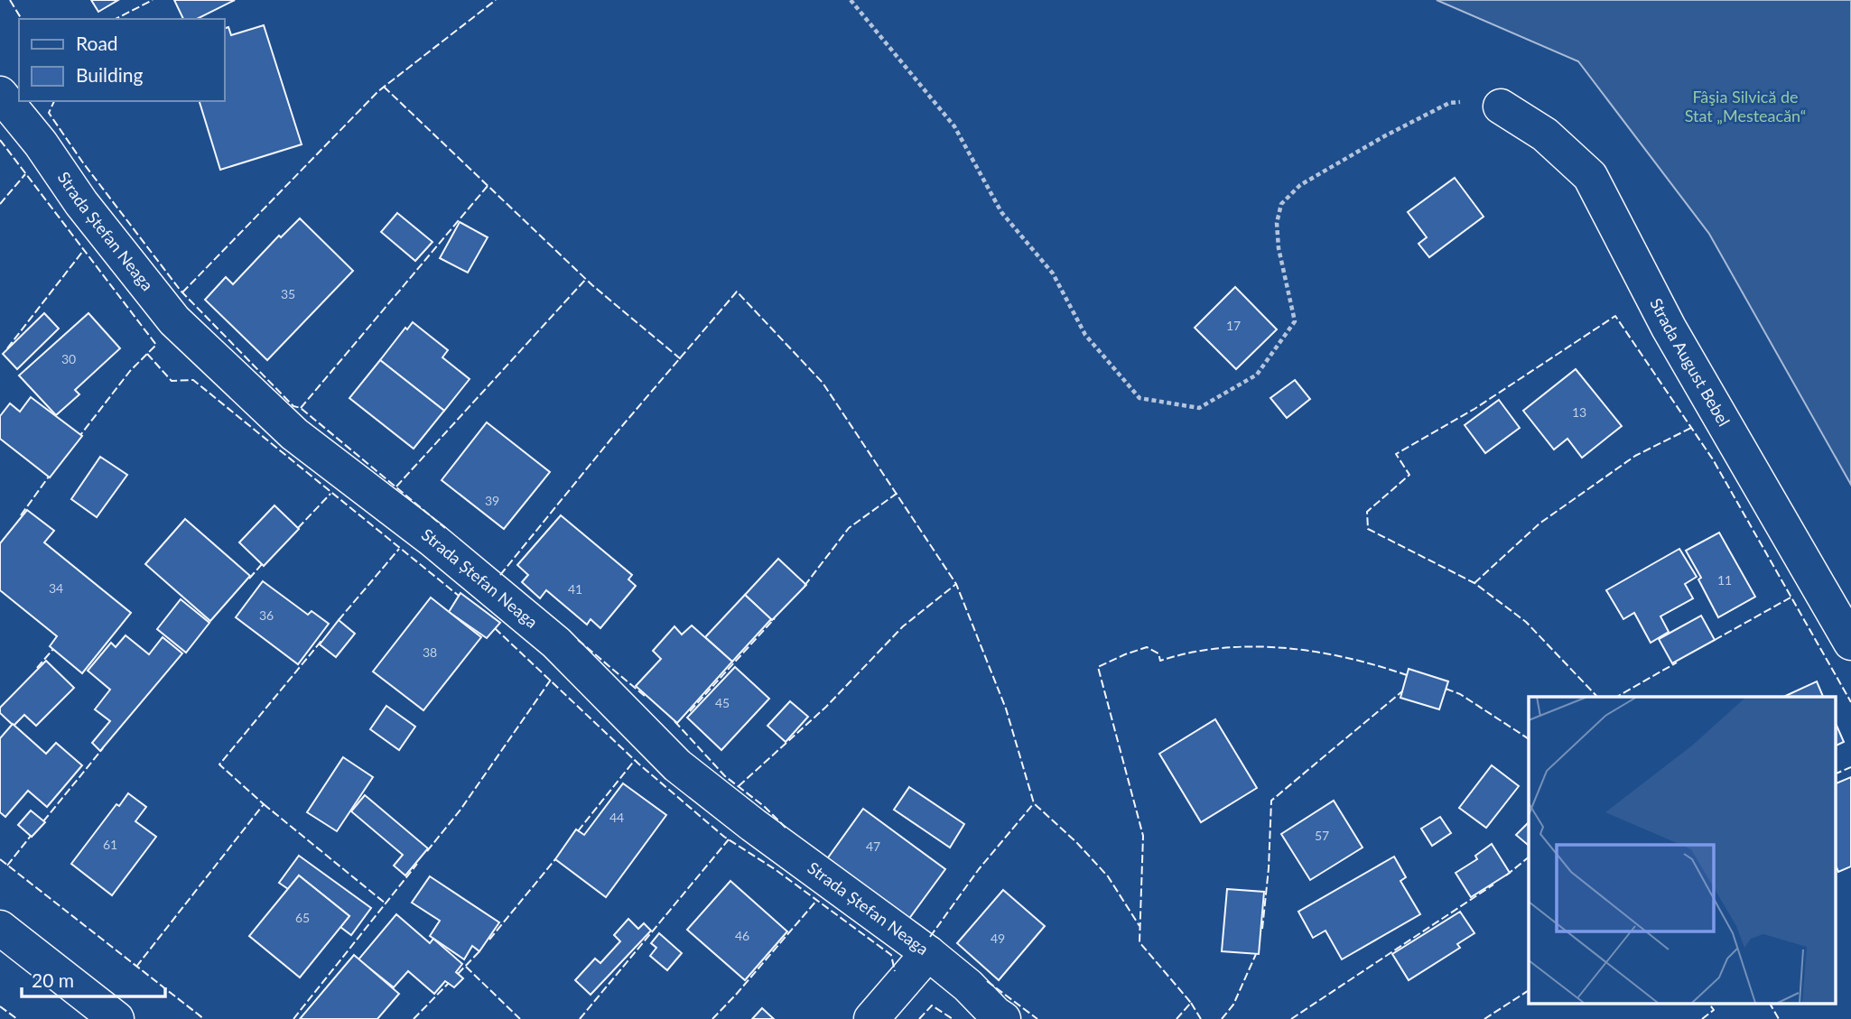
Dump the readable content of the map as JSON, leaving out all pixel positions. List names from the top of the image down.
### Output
{
  "streets": {
    "street": ["Strada Ștefan Neaga", "Strada August Bebel"]
  },
  "parks": ["Fâşia Silvică de Stat „Mesteacăn“"],
  "house_numbers": [
    "35",
    "17",
    "30",
    "13",
    "39",
    "11",
    "34",
    "41",
    "36",
    "38",
    "45",
    "44",
    "57",
    "61",
    "47",
    "65",
    "46",
    "49"
  ],
  "legend": ["Road", "Building"],
  "scale_bar": "20 m"
}
